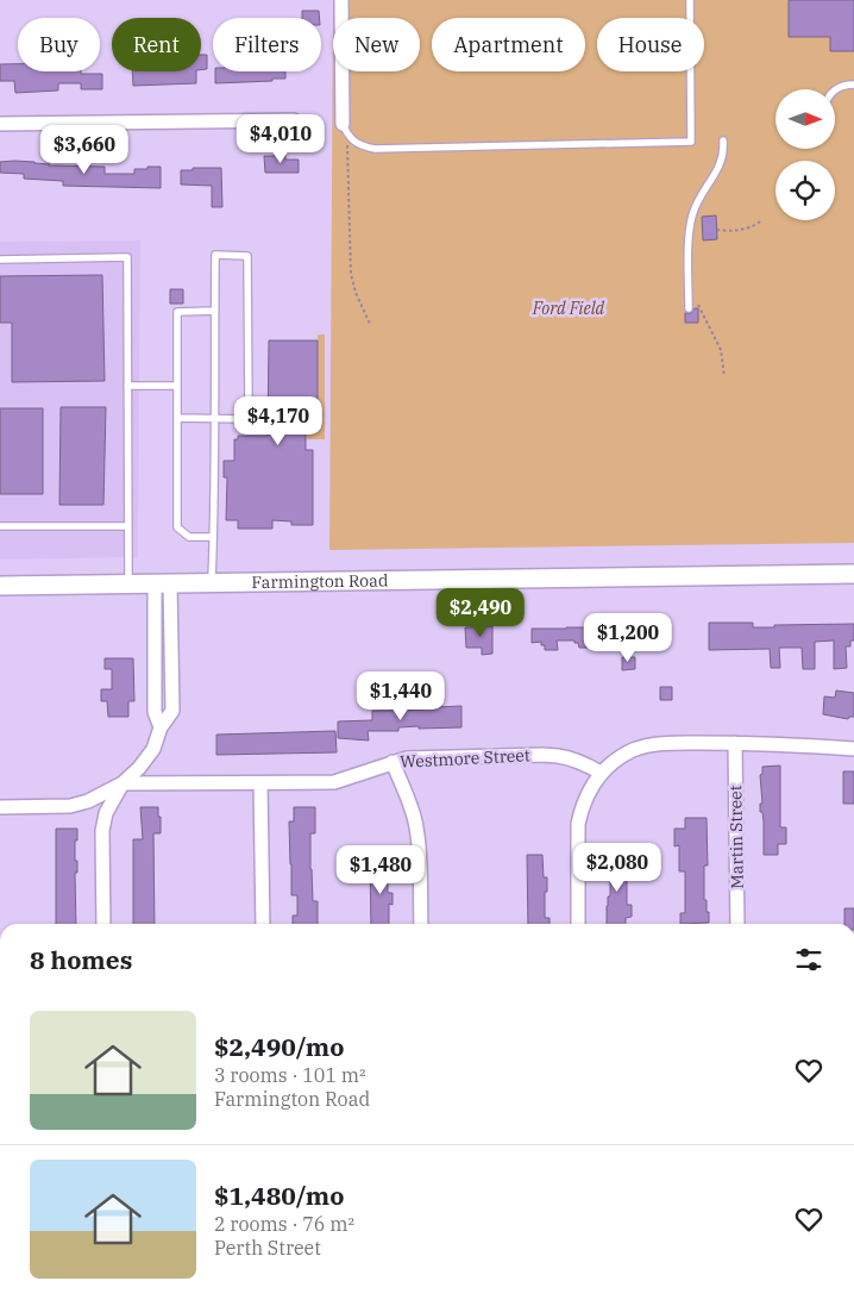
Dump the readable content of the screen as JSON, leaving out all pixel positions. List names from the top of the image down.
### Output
{
  "streets": {
    "main road": ["Farmington Road"],
    "street": ["Westmore Street", "Martin Street"]
  },
  "parks": ["Ford Field"],
  "north": "right",
  "page": {
    "chip": [
      "Buy",
      "Rent",
      "Filters",
      "New",
      "Apartment",
      "House"
    ],
    "price": [
      "$4,010",
      "$3,660",
      "$4,170",
      "$2,490",
      "$1,200",
      "$1,440",
      "$2,080",
      "$1,480"
    ],
    "heading": "8 homes",
    "list": [
      {
        "name": "$2,490/mo",
        "note": "3 rooms · 101 m² · Farmington Road"
      },
      {
        "name": "$1,480/mo",
        "note": "2 rooms · 76 m² · Perth Street"
      }
    ]
  }
}
